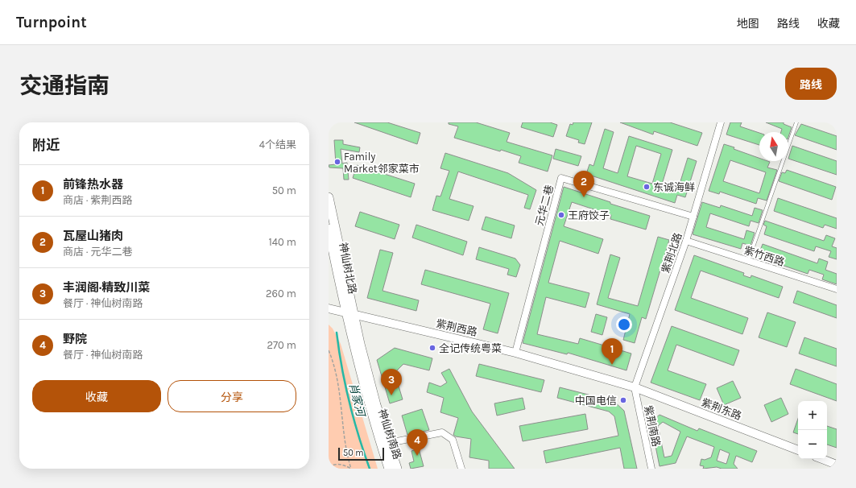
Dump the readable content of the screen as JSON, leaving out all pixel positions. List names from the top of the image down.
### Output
{
  "streets": {
    "main road": ["神仙树北路", "神仙树南路"],
    "street": [
      "元华二巷",
      "紫荆北路",
      "紫竹西路",
      "紫荆西路",
      "紫荆东路",
      "紫荆南路"
    ]
  },
  "crossings": [
    ["元华二巷", "紫荆北路"],
    ["元华二巷", "紫荆西路"],
    ["紫荆北路", "紫竹西路"],
    ["紫荆北路", "紫荆西路"],
    ["紫荆北路", "紫荆东路"],
    ["紫荆北路", "紫荆南路"],
    ["神仙树北路", "紫荆西路"],
    ["神仙树北路", "神仙树南路"],
    ["紫荆西路", "紫荆东路"],
    ["紫荆西路", "紫荆南路"],
    ["紫荆西路", "神仙树南路"],
    ["紫荆东路", "紫荆南路"]
  ],
  "water": ["肖家河"],
  "places": [
    "Family Market邻家菜市",
    "东诚海鲜",
    "王府饺子",
    "全记传统粤菜",
    "中国电信"
  ],
  "scale_bar": "50 m",
  "north": "top",
  "page": {
    "header": "Turnpoint",
    "nav": ["地图", "路线", "收藏"],
    "title": "交通指南",
    "buttons": [
      "路线",
      ["收藏", "分享"]
    ],
    "heading": ["附近", "4个结果"],
    "list": [
      {
        "mark": "1",
        "name": "前锋热水器",
        "note": "商店 · 紫荆西路",
        "value": "50 m"
      },
      {
        "mark": "2",
        "name": "瓦屋山猪肉",
        "note": "商店 · 元华二巷",
        "value": "140 m"
      },
      {
        "mark": "3",
        "name": "丰润阁·精致川菜",
        "note": "餐厅 · 神仙树南路",
        "value": "260 m"
      },
      {
        "mark": "4",
        "name": "野院",
        "note": "餐厅 · 神仙树南路",
        "value": "270 m"
      }
    ],
    "pins": [
      "2",
      "1",
      "3",
      "4"
    ],
    "map_buttons": ["+", "−"],
    "scale": "50 m"
  }
}
